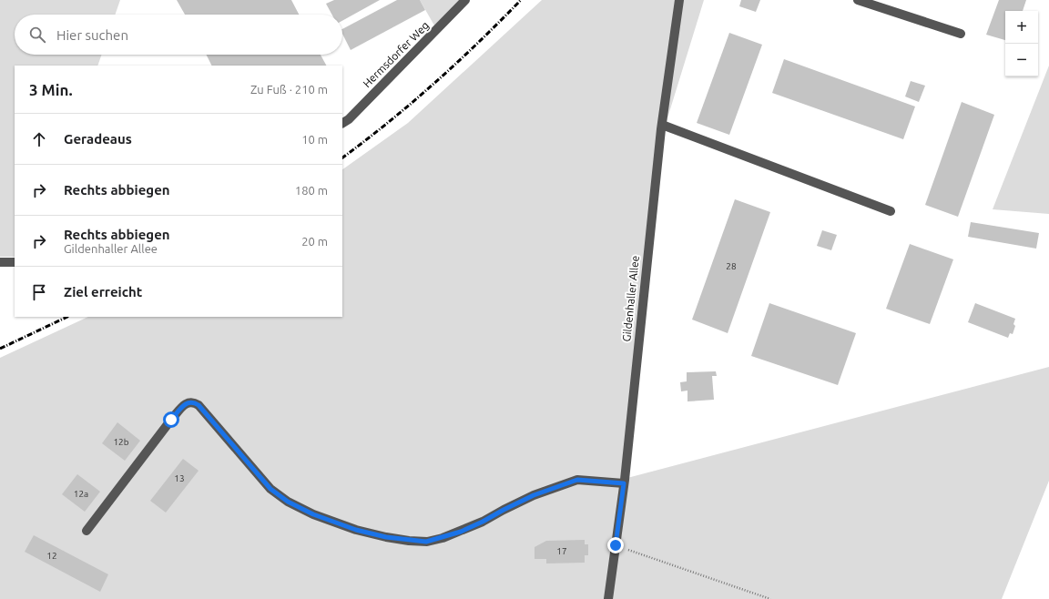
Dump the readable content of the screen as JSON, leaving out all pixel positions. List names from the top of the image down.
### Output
{
  "streets": {
    "street": ["Hermsdorfer Weg", "Gildenhaller Allee"]
  },
  "house_numbers": [
    "28",
    "12b",
    "13",
    "12a",
    "17",
    "12"
  ],
  "page": {
    "map_buttons": ["+", "−"],
    "search": "Hier suchen",
    "heading": ["3 Min.", "Zu Fuß · 210 m"],
    "list": [
      ["Geradeaus", "10 m"],
      ["Rechts abbiegen", "180 m"],
      ["Rechts abbiegen", "Gildenhaller Allee", "20 m"],
      "Ziel erreicht"
    ]
  }
}
